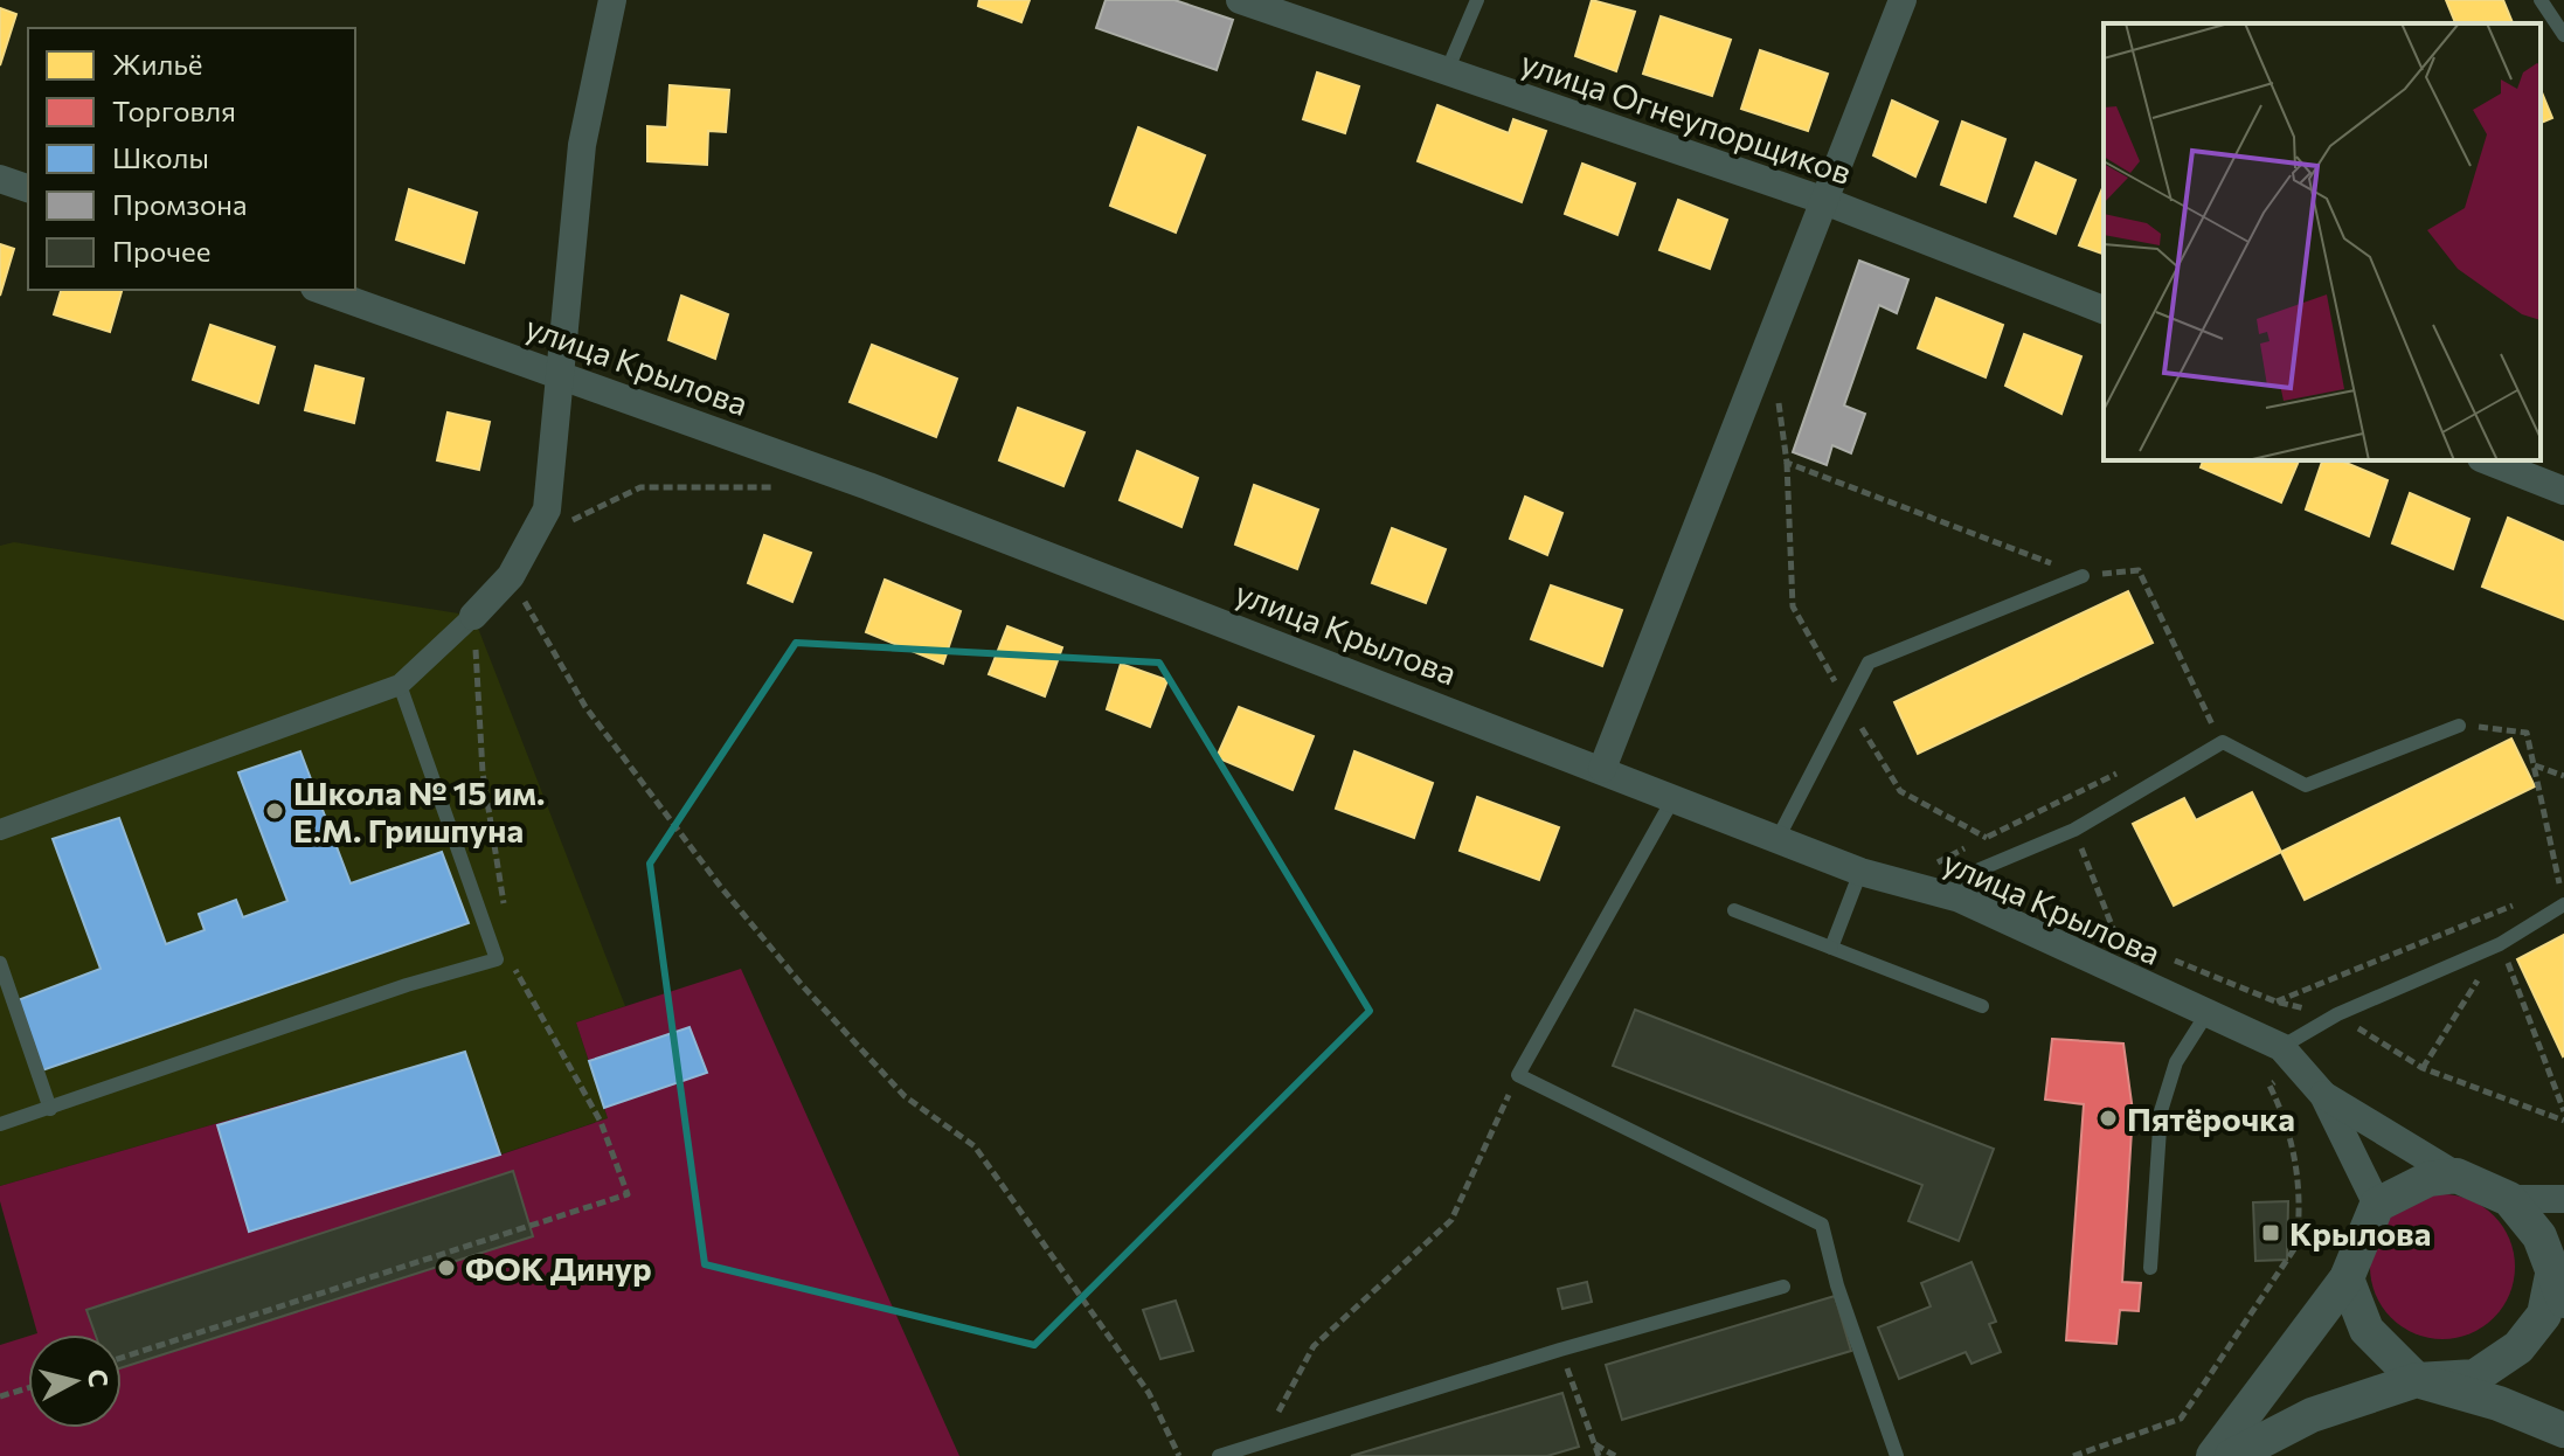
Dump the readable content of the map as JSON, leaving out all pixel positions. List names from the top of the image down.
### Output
{
  "streets": {
    "street": ["улица Огнеупорщиков", "улица Крылова"]
  },
  "places": {
    "other": ["Школа № 15 им. Е.М. Гришпуна", "Пятёрочка", "ФОК Динур"],
    "transit": ["Крылова"]
  },
  "legend": [
    "Жильё",
    "Торговля",
    "Школы",
    "Промзона",
    "Прочее"
  ],
  "north": "right"
}
